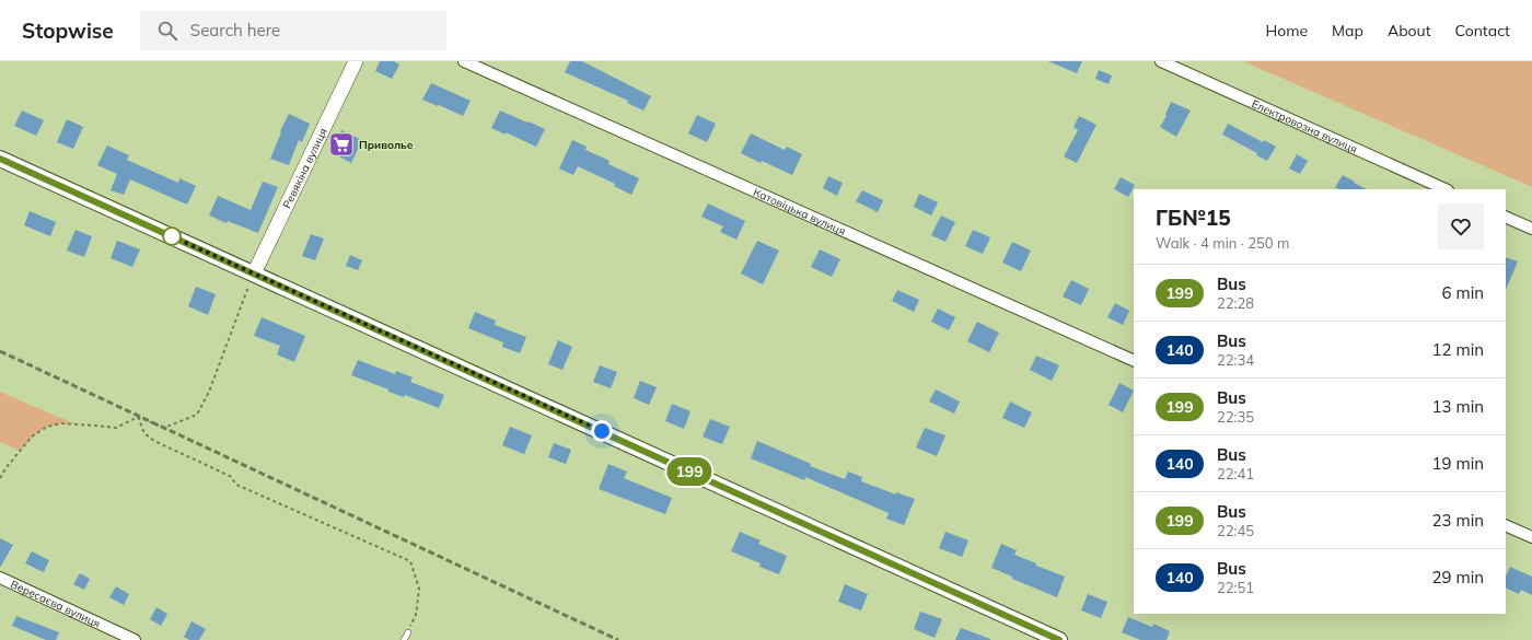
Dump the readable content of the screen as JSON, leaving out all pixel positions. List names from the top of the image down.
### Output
{
  "streets": {
    "street": [
      "Електровозна вулиця",
      "Ревякіна вулиця",
      "Катовіцька вулиця",
      "Вересаєва вулиця"
    ]
  },
  "places": {
    "supermarket": ["Приволье"]
  },
  "lines": ["bus line 199"],
  "page": {
    "header": "Stopwise",
    "search": "Search here",
    "nav": [
      "Home",
      "Map",
      "About",
      "Contact"
    ],
    "on_map": "199",
    "heading": ["ГБ№15", "Walk · 4 min · 250 m"],
    "list": [
      {
        "mark": "199",
        "name": "Bus",
        "note": "22:28",
        "value": "6 min"
      },
      {
        "mark": "140",
        "name": "Bus",
        "note": "22:34",
        "value": "12 min"
      },
      {
        "mark": "199",
        "name": "Bus",
        "note": "22:35",
        "value": "13 min"
      },
      {
        "mark": "140",
        "name": "Bus",
        "note": "22:41",
        "value": "19 min"
      },
      {
        "mark": "199",
        "name": "Bus",
        "note": "22:45",
        "value": "23 min"
      },
      {
        "mark": "140",
        "name": "Bus",
        "note": "22:51",
        "value": "29 min"
      }
    ]
  }
}
